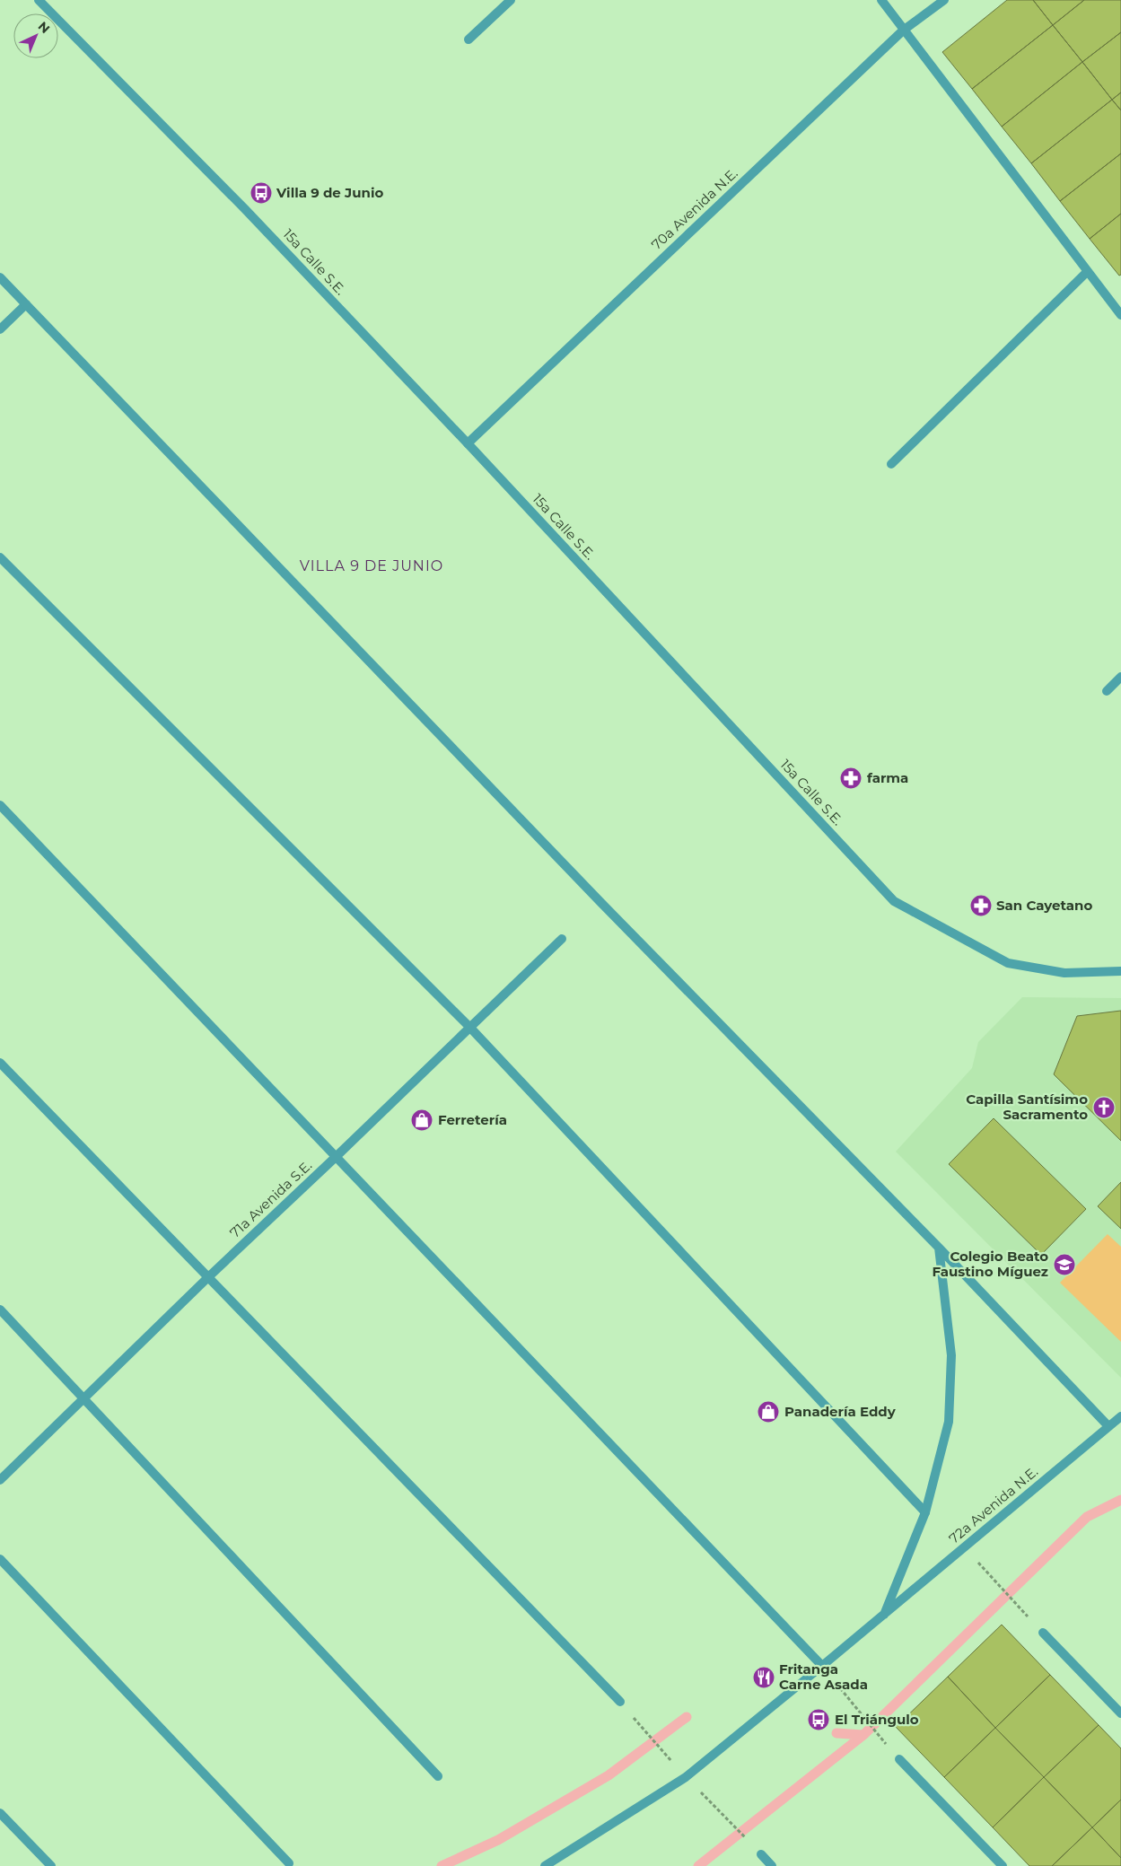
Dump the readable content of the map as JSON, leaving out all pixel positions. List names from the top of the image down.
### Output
{
  "streets": {
    "street": [
      "70a Avenida N.E.",
      "15a Calle S.E.",
      "71a Avenida S.E.",
      "72a Avenida N.E."
    ]
  },
  "crossings": [
    ["70a Avenida N.E.", "15a Calle S.E."]
  ],
  "districts": ["VILLA 9 DE JUNIO"],
  "places": {
    "bus stop": ["Villa 9 de Junio", "El Triángulo"],
    "pharmacy": ["farma", "San Cayetano"],
    "church": ["Capilla Santísimo Sacramento"],
    "shop": ["Ferretería", "Panadería Eddy"],
    "school or university": ["Colegio Beato Faustino Míguez"],
    "restaurant": ["Fritanga Carne Asada"]
  },
  "north": "top right"
}
